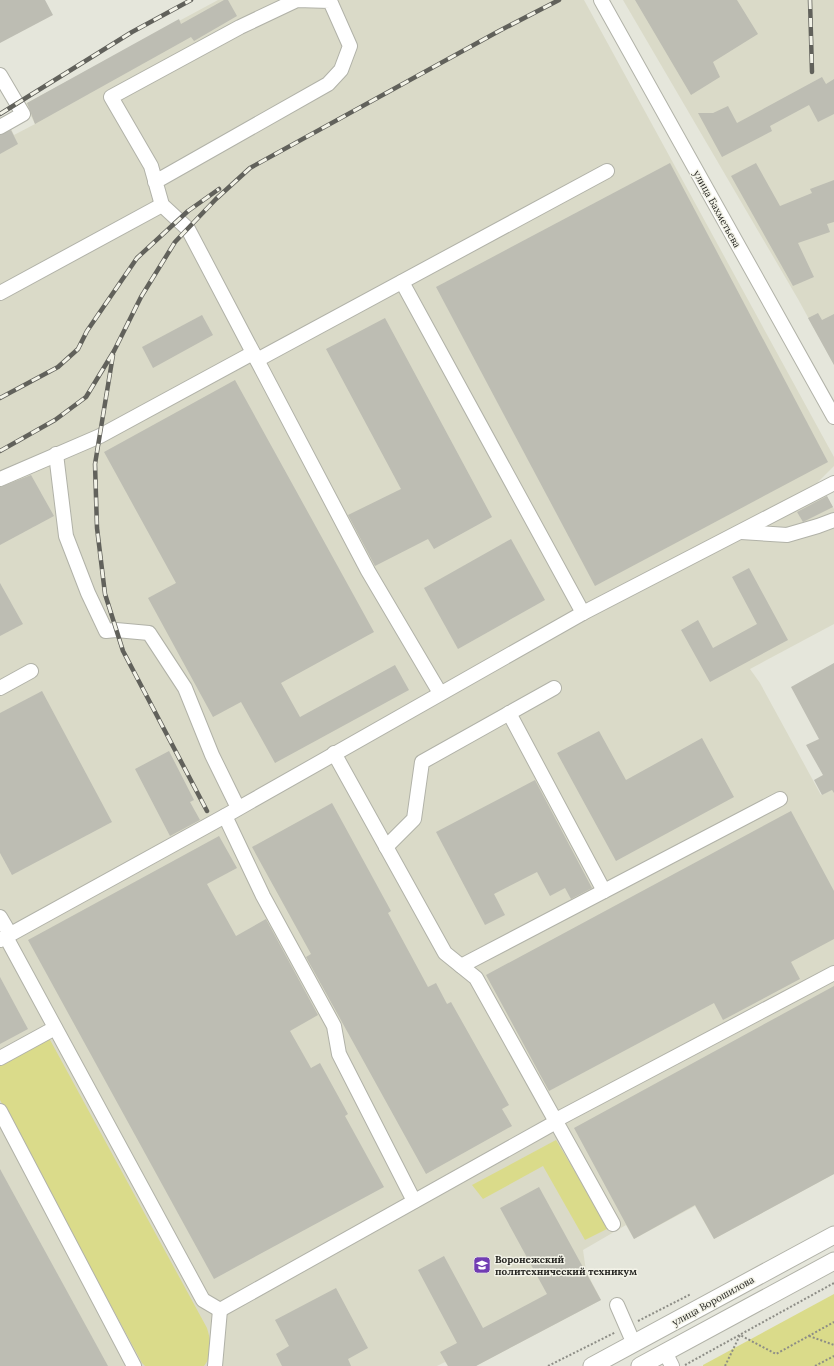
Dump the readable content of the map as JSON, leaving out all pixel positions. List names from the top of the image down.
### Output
{
  "streets": {
    "main road": ["улица Ворошилова"],
    "street": ["улица Бахметьева"]
  },
  "places": {
    "school or university": ["Воронежский политехнический техникум"]
  }
}
